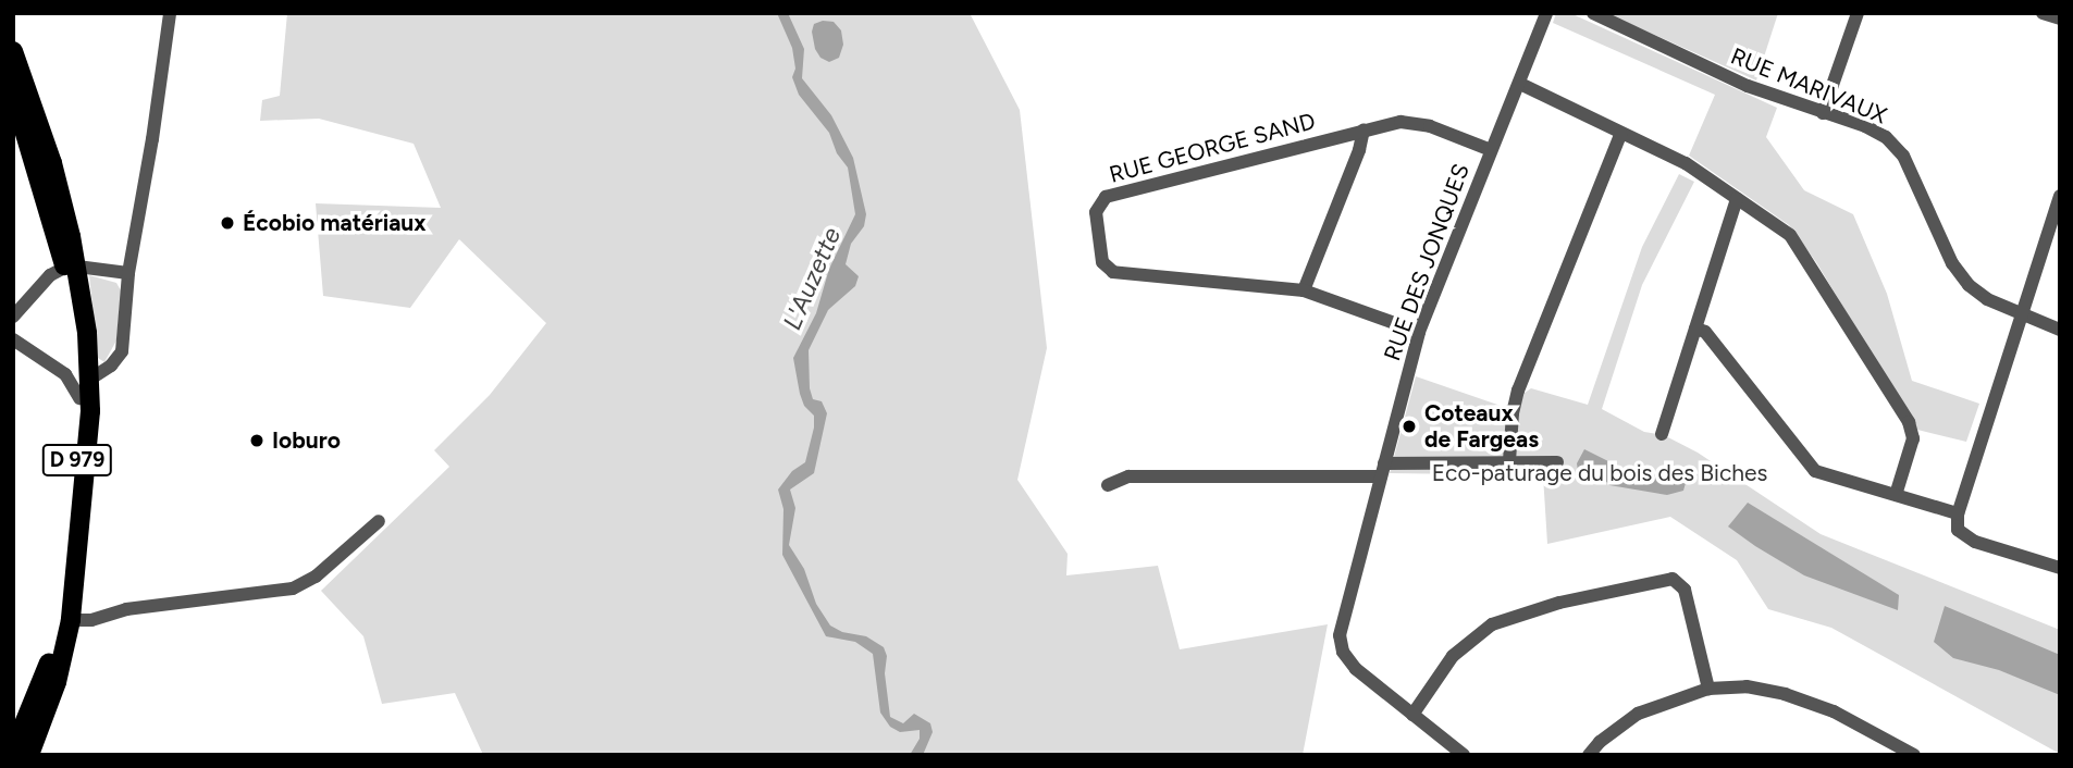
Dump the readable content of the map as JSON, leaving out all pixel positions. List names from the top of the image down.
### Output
{
  "streets": {
    "main road": ["D 979"],
    "street": ["RUE MARIVAUX", "RUE GEORGE SAND", "RUE DES JONQUES"]
  },
  "crossings": [
    ["RUE GEORGE SAND", "RUE DES JONQUES"]
  ],
  "water": ["L'Auzette"],
  "parks": ["Eco-paturage du bois des Biches"],
  "places": ["Écobio matériaux", "Coteaux de Fargeas", "Ioburo"]
}
